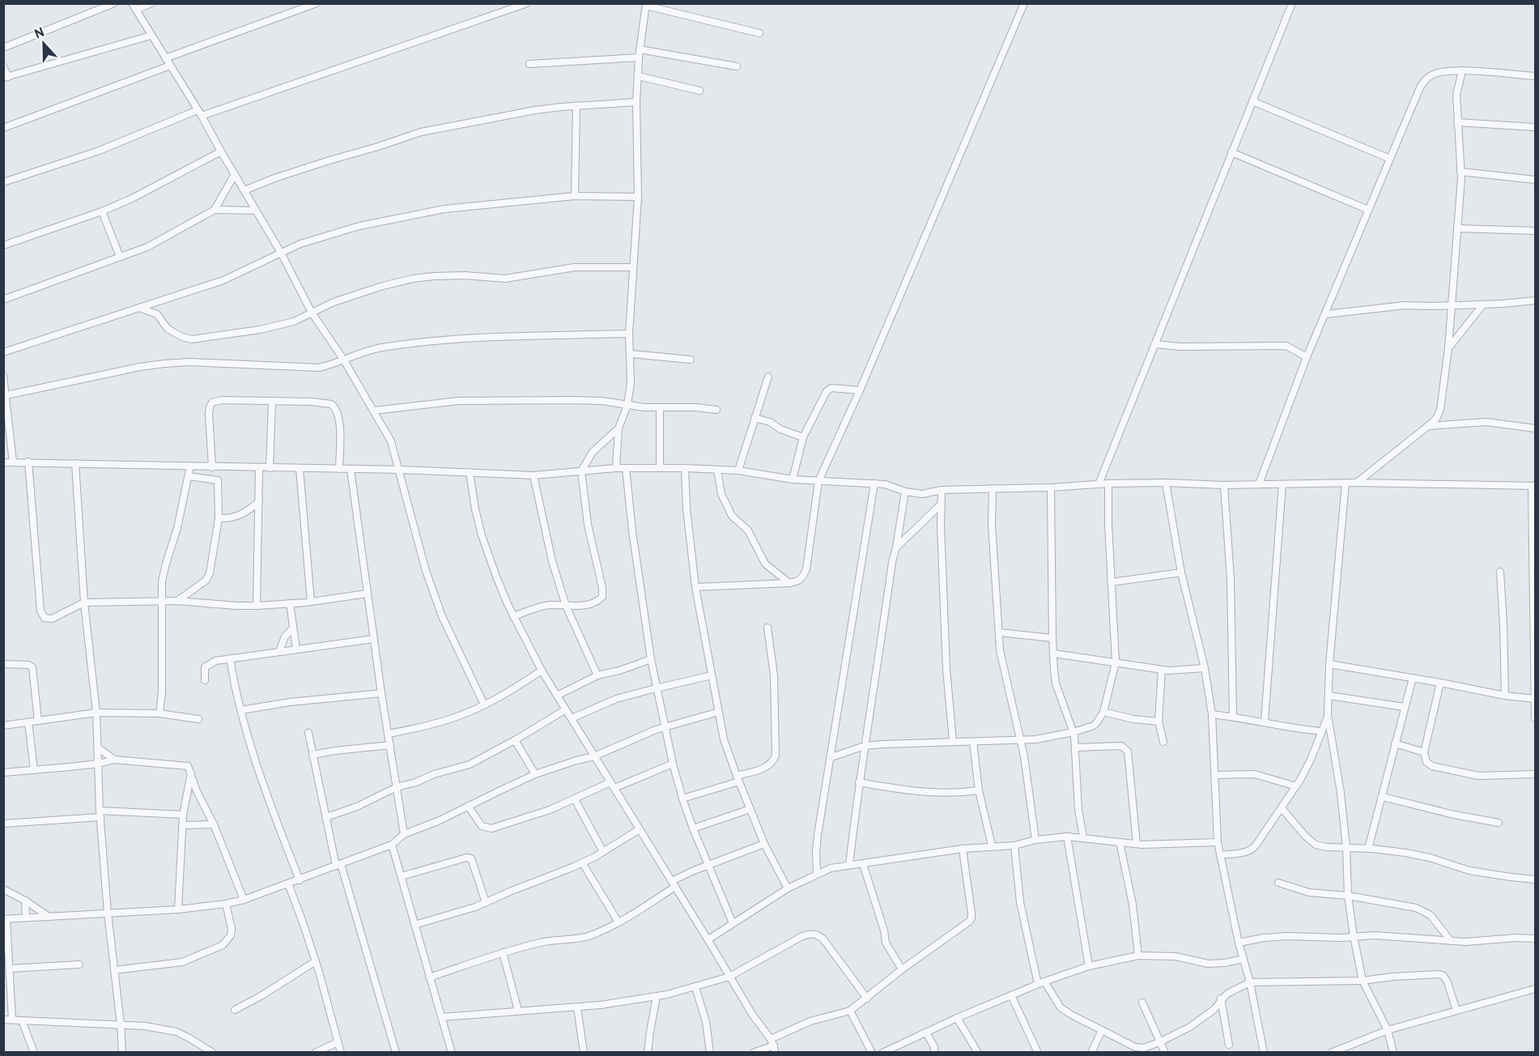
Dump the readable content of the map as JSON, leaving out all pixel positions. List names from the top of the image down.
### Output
{
  "north": "top"
}
